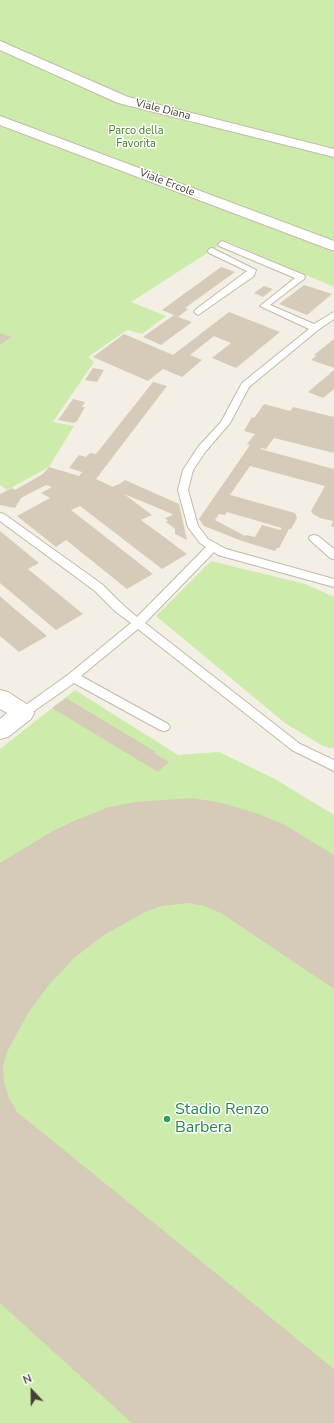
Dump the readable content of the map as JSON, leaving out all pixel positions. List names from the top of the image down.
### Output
{
  "streets": {
    "street": ["Viale Diana", "Viale Ercole"]
  },
  "parks": ["Parco della Favorita"],
  "places": ["Stadio Renzo Barbera"],
  "north": "top"
}
